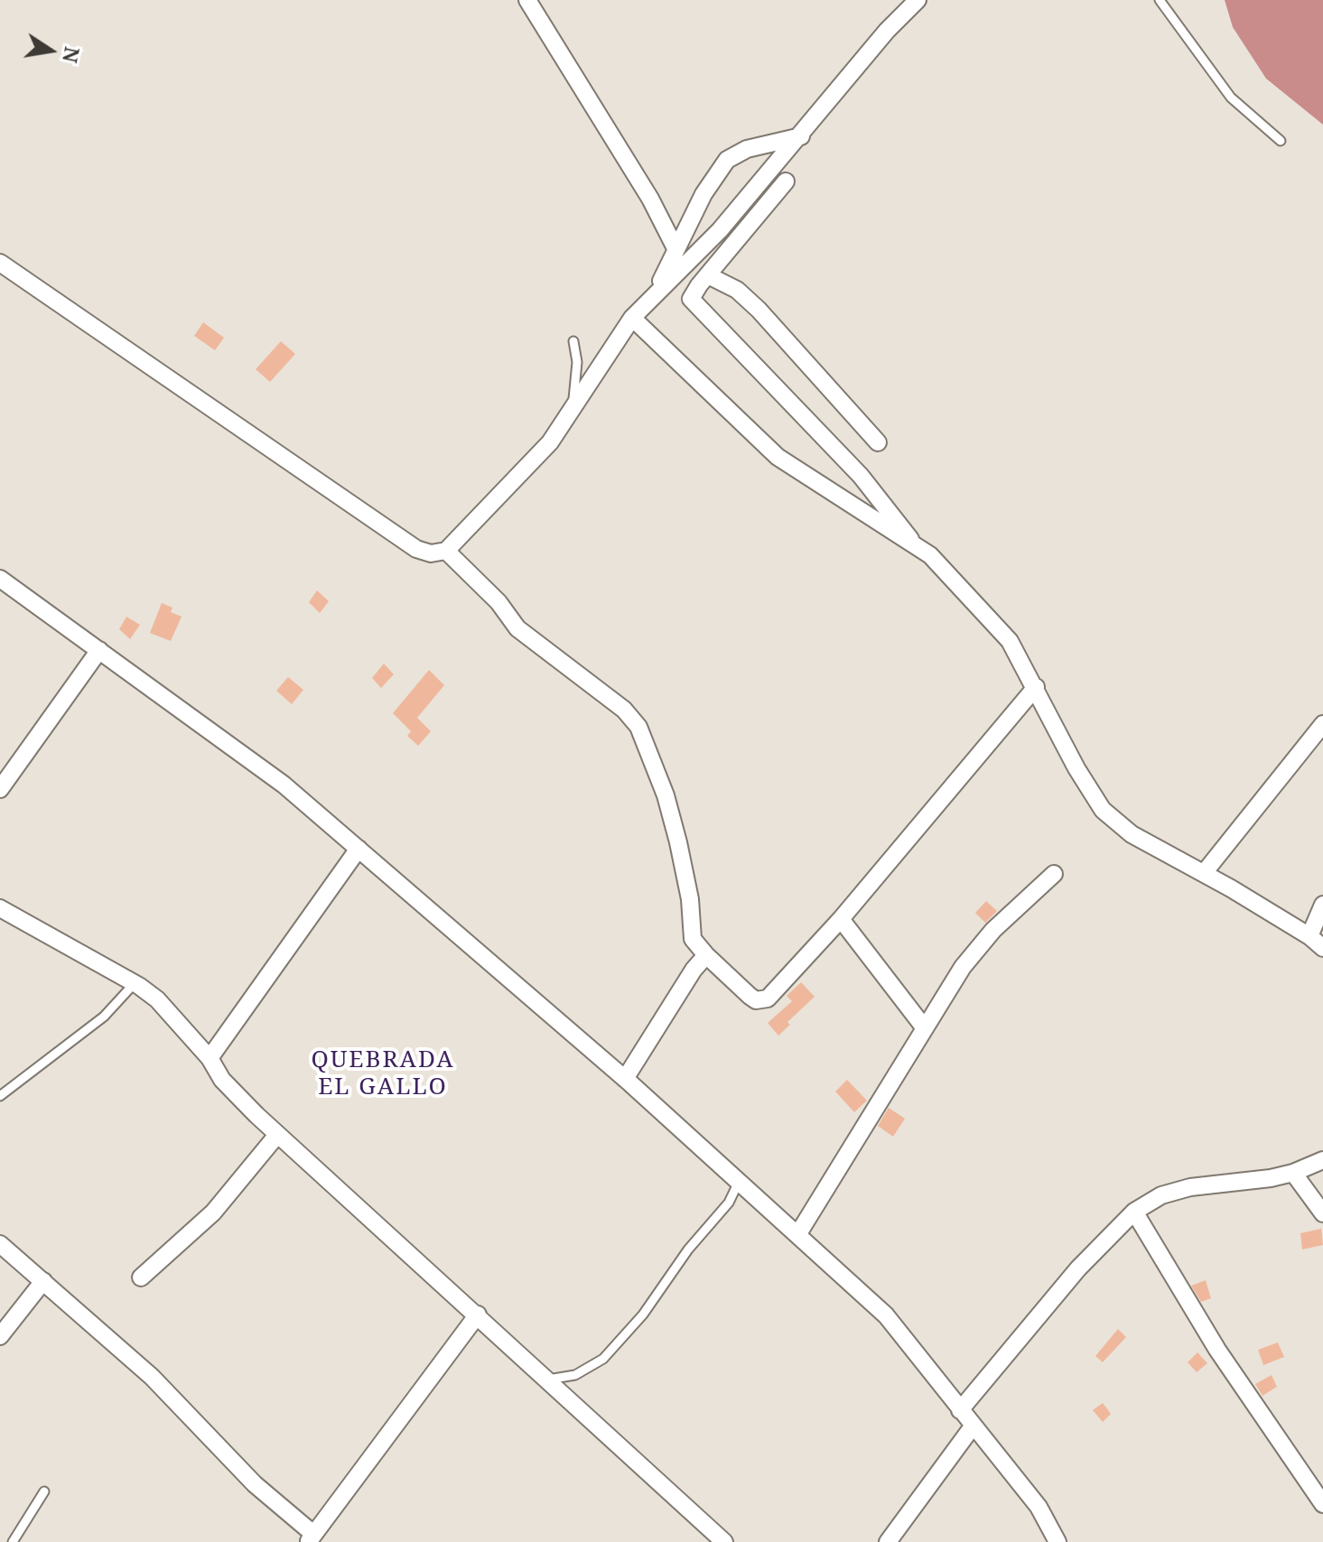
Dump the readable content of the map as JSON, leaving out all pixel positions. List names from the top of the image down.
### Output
{
  "districts": ["QUEBRADA EL GALLO"],
  "north": "right"
}
